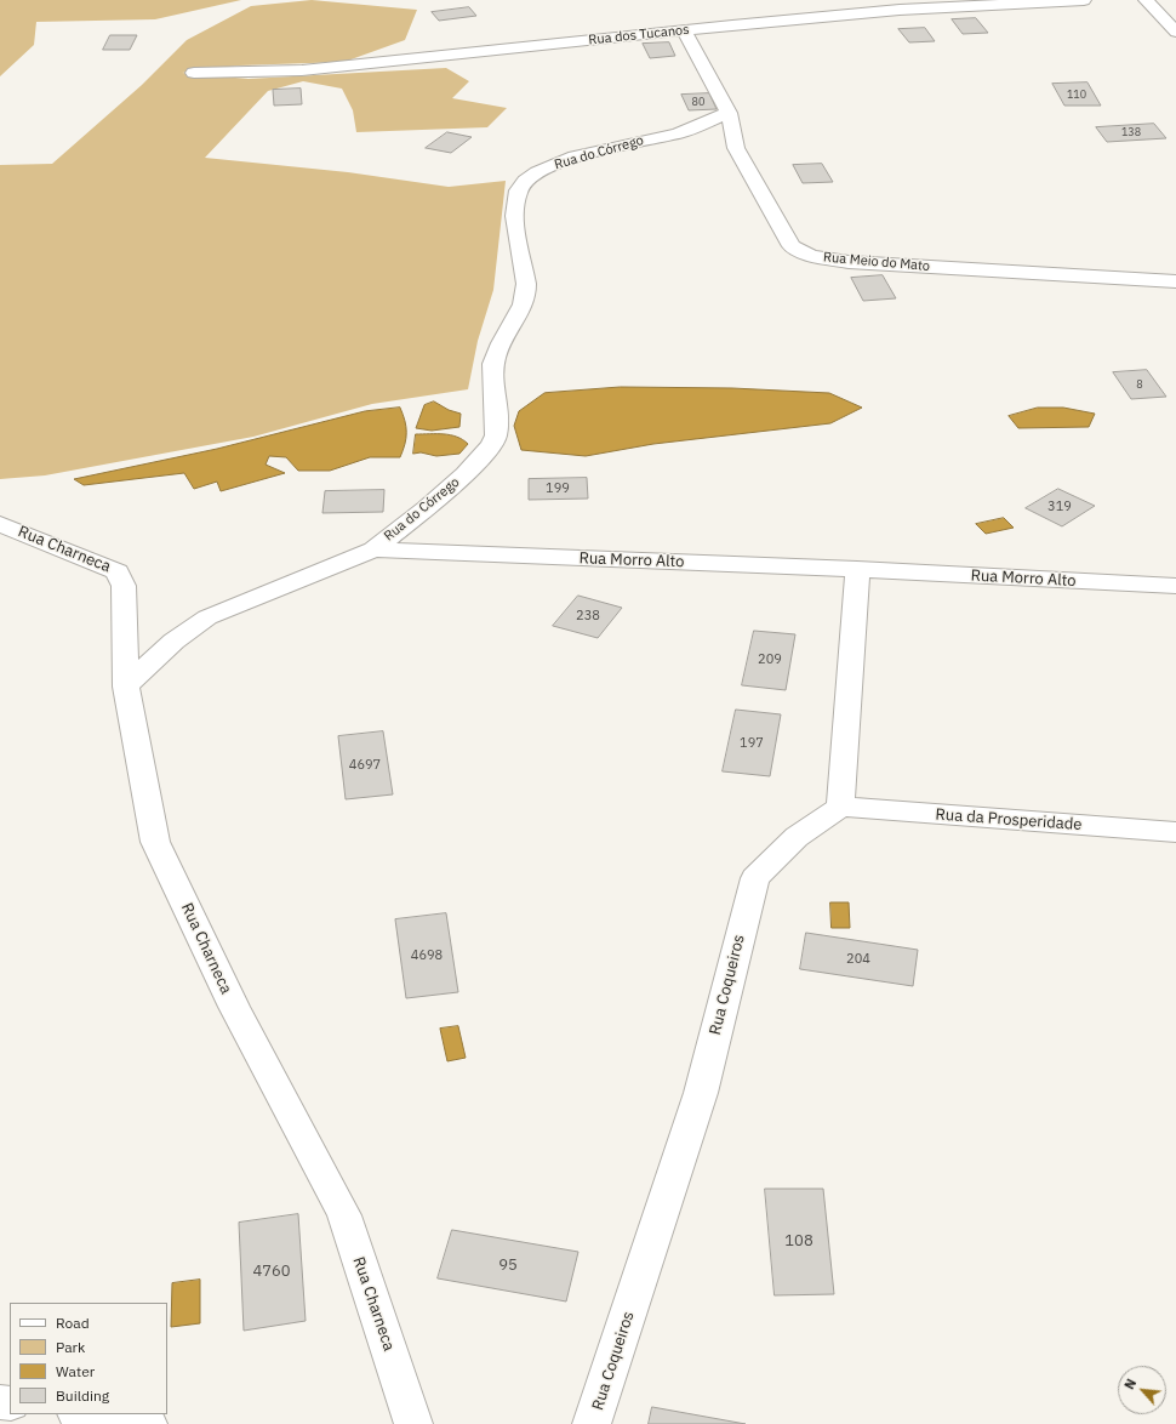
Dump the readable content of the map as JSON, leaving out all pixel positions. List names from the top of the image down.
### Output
{
  "streets": {
    "street": [
      "Rua dos Tucanos",
      "Rua do Córrego",
      "Rua Meio do Mato",
      "Rua Charneca",
      "Rua Morro Alto",
      "Rua da Prosperidade",
      "Rua Coqueiros"
    ]
  },
  "crossings": [
    ["Rua dos Tucanos", "Rua Meio do Mato"],
    ["Rua do Córrego", "Rua Meio do Mato"],
    ["Rua do Córrego", "Rua Morro Alto"],
    ["Rua Charneca", "Rua Morro Alto"],
    ["Rua da Prosperidade", "Rua Coqueiros"]
  ],
  "house_numbers": [
    "110",
    "80",
    "138",
    "8",
    "199",
    "319",
    "238",
    "209",
    "197",
    "4697",
    "4698",
    "204",
    "108",
    "95",
    "4760"
  ],
  "legend": [
    "Road",
    "Park",
    "Water",
    "Building"
  ],
  "north": "top left"
}
